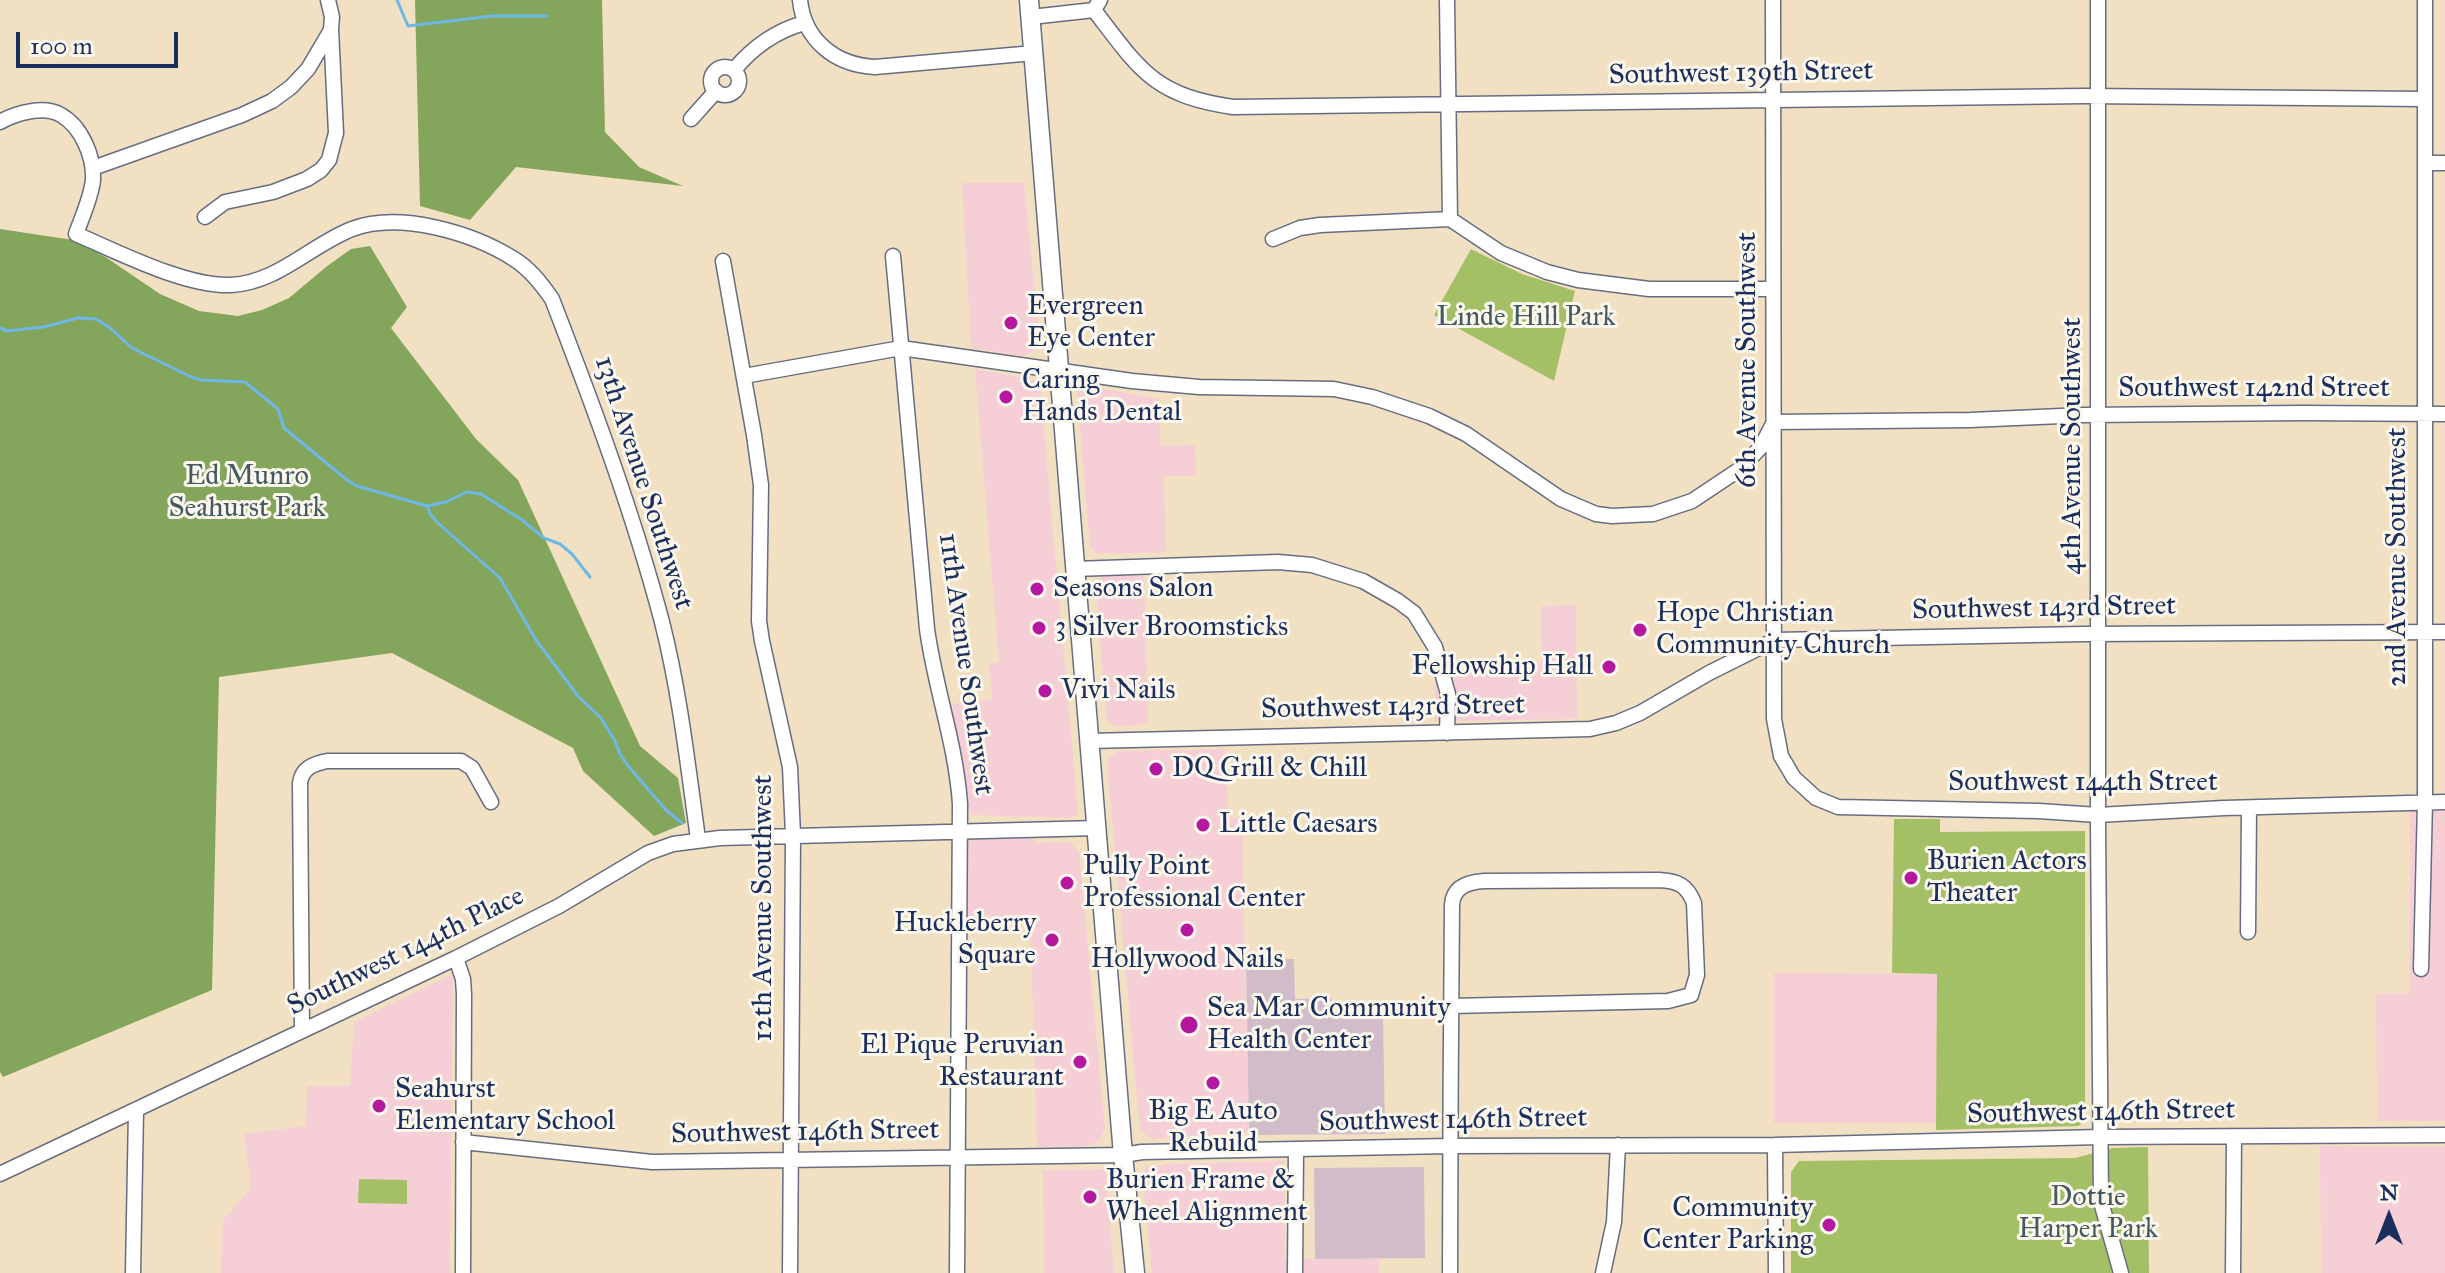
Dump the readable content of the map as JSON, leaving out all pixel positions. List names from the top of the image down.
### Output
{
  "streets": {
    "street": [
      "Southwest 139th Street",
      "6th Avenue Southwest",
      "Southwest 142nd Street",
      "4th Avenue Southwest",
      "13th Avenue Southwest",
      "2nd Avenue Southwest",
      "Southwest 143rd Street",
      "11th Avenue Southwest",
      "Southwest 144th Street",
      "12th Avenue Southwest",
      "Southwest 144th Place",
      "Southwest 146th Street"
    ]
  },
  "crossings": [
    ["Southwest 139th Street", "6th Avenue Southwest"],
    ["Southwest 139th Street", "4th Avenue Southwest"],
    ["Southwest 139th Street", "2nd Avenue Southwest"],
    ["6th Avenue Southwest", "Southwest 142nd Street"],
    ["6th Avenue Southwest", "Southwest 143rd Street"],
    ["6th Avenue Southwest", "Southwest 144th Street"],
    ["Southwest 142nd Street", "4th Avenue Southwest"],
    ["Southwest 142nd Street", "2nd Avenue Southwest"],
    ["4th Avenue Southwest", "Southwest 143rd Street"],
    ["4th Avenue Southwest", "Southwest 144th Street"],
    ["4th Avenue Southwest", "Southwest 146th Street"],
    ["13th Avenue Southwest", "Southwest 144th Place"],
    ["2nd Avenue Southwest", "Southwest 143rd Street"],
    ["2nd Avenue Southwest", "Southwest 144th Street"],
    ["11th Avenue Southwest", "Southwest 146th Street"],
    ["12th Avenue Southwest", "Southwest 146th Street"]
  ],
  "parks": ["Linde Hill Park", "Ed Munro Seahurst Park", "Dottie Harper Park"],
  "places": [
    "Evergreen Eye Center",
    "Caring Hands Dental",
    "Seasons Salon",
    "3 Silver Broomsticks",
    "Hope Christian Community Church",
    "Fellowship Hall",
    "Vivi Nails",
    "DQ Grill & Chill",
    "Little Caesars",
    "Burien Actors Theater",
    "Pully Point Professional Center",
    "Hollywood Nails",
    "Huckleberry Square",
    "Sea Mar Community Health Center",
    "El Pique Peruvian Restaurant",
    "Big E Auto Rebuild",
    "Seahurst Elementary School",
    "Burien Frame & Wheel Alignment",
    "Community Center Parking"
  ],
  "scale_bar": "100 m",
  "north": "top"
}
